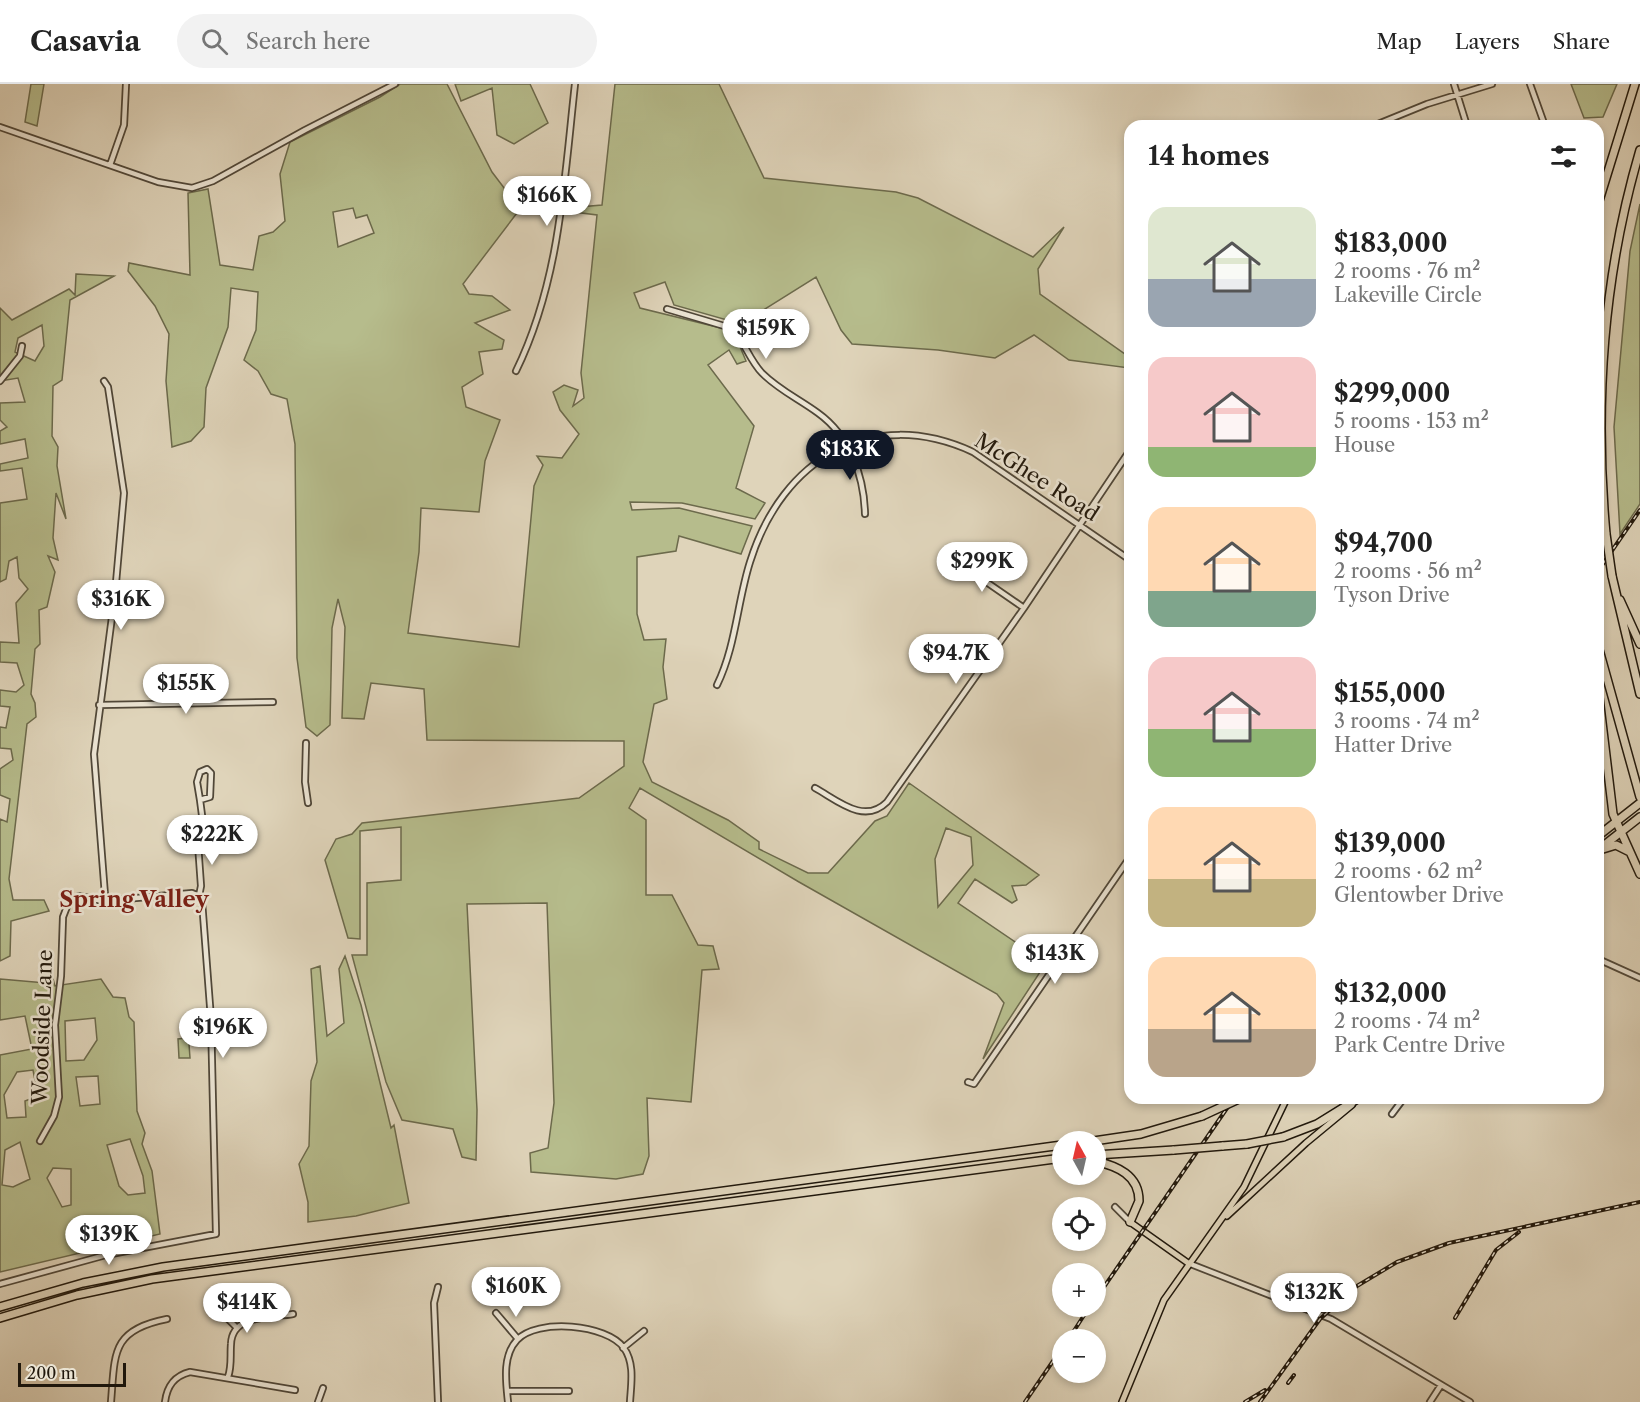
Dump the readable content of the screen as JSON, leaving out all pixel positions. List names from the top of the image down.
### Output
{
  "streets": {
    "street": ["McGhee Road", "Woodside Lane"]
  },
  "districts": ["Spring Valley"],
  "scale_bar": "200 m",
  "north": "top",
  "page": {
    "header": "Casavia",
    "search": "Search here",
    "nav": ["Map", "Layers", "Share"],
    "heading": "14 homes",
    "price": [
      "$166K",
      "$159K",
      "$183K",
      "$299K",
      "$316K",
      "$94.7K",
      "$155K",
      "$222K",
      "$143K",
      "$196K",
      "$139K",
      "$160K",
      "$132K",
      "$414K"
    ],
    "list": [
      {
        "name": "$183,000",
        "note": "2 rooms · 76 m² · Lakeville Circle"
      },
      {
        "name": "$299,000",
        "note": "5 rooms · 153 m² · House"
      },
      {
        "name": "$94,700",
        "note": "2 rooms · 56 m² · Tyson Drive"
      },
      {
        "name": "$155,000",
        "note": "3 rooms · 74 m² · Hatter Drive"
      },
      {
        "name": "$139,000",
        "note": "2 rooms · 62 m² · Glentowber Drive"
      },
      {
        "name": "$132,000",
        "note": "2 rooms · 74 m² · Park Centre Drive"
      }
    ],
    "map_buttons": ["+", "−"],
    "scale": "200 m"
  }
}
